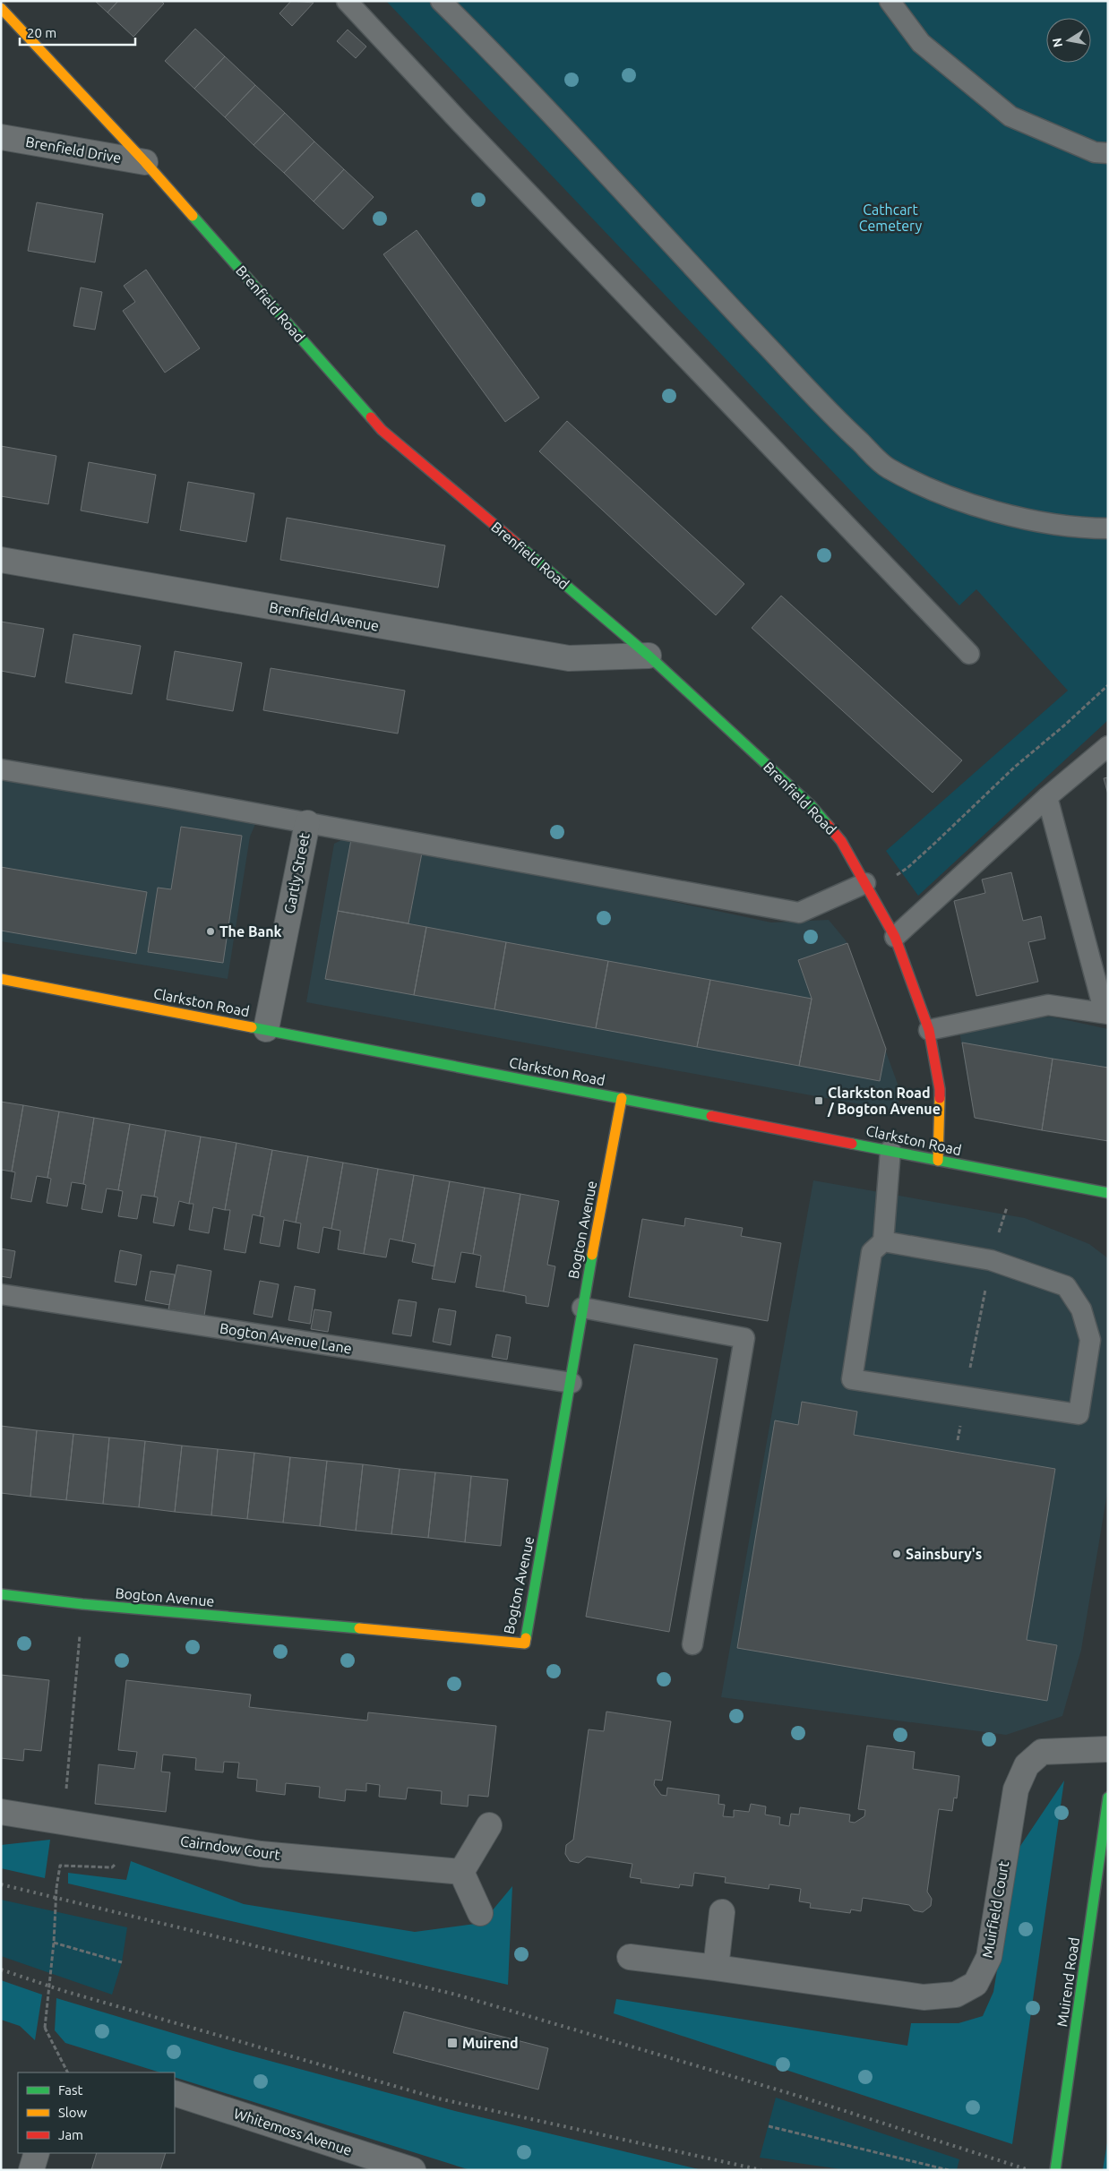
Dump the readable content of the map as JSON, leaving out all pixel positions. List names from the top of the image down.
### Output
{
  "streets": {
    "street": [
      "Brenfield Drive",
      "Brenfield Road",
      "Brenfield Avenue",
      "Gartly Street",
      "Clarkston Road",
      "Bogton Avenue",
      "Cairndow Court",
      "Muirfield Court",
      "Muirend Road",
      "Whitemoss Avenue"
    ],
    "lane": ["Bogton Avenue Lane"]
  },
  "crossings": [
    ["Brenfield Drive", "Brenfield Road"],
    ["Brenfield Road", "Brenfield Avenue"],
    ["Brenfield Road", "Clarkston Road"],
    ["Gartly Street", "Clarkston Road"],
    ["Clarkston Road", "Bogton Avenue"],
    ["Bogton Avenue", "Bogton Avenue Lane"]
  ],
  "parks": ["Cathcart Cemetery"],
  "places": {
    "other": ["The Bank", "Sainsbury's"],
    "transit": ["Clarkston Road / Bogton Avenue", "Muirend"]
  },
  "legend": ["Fast", "Slow", "Jam"],
  "scale_bar": "20 m",
  "north": "left"
}
